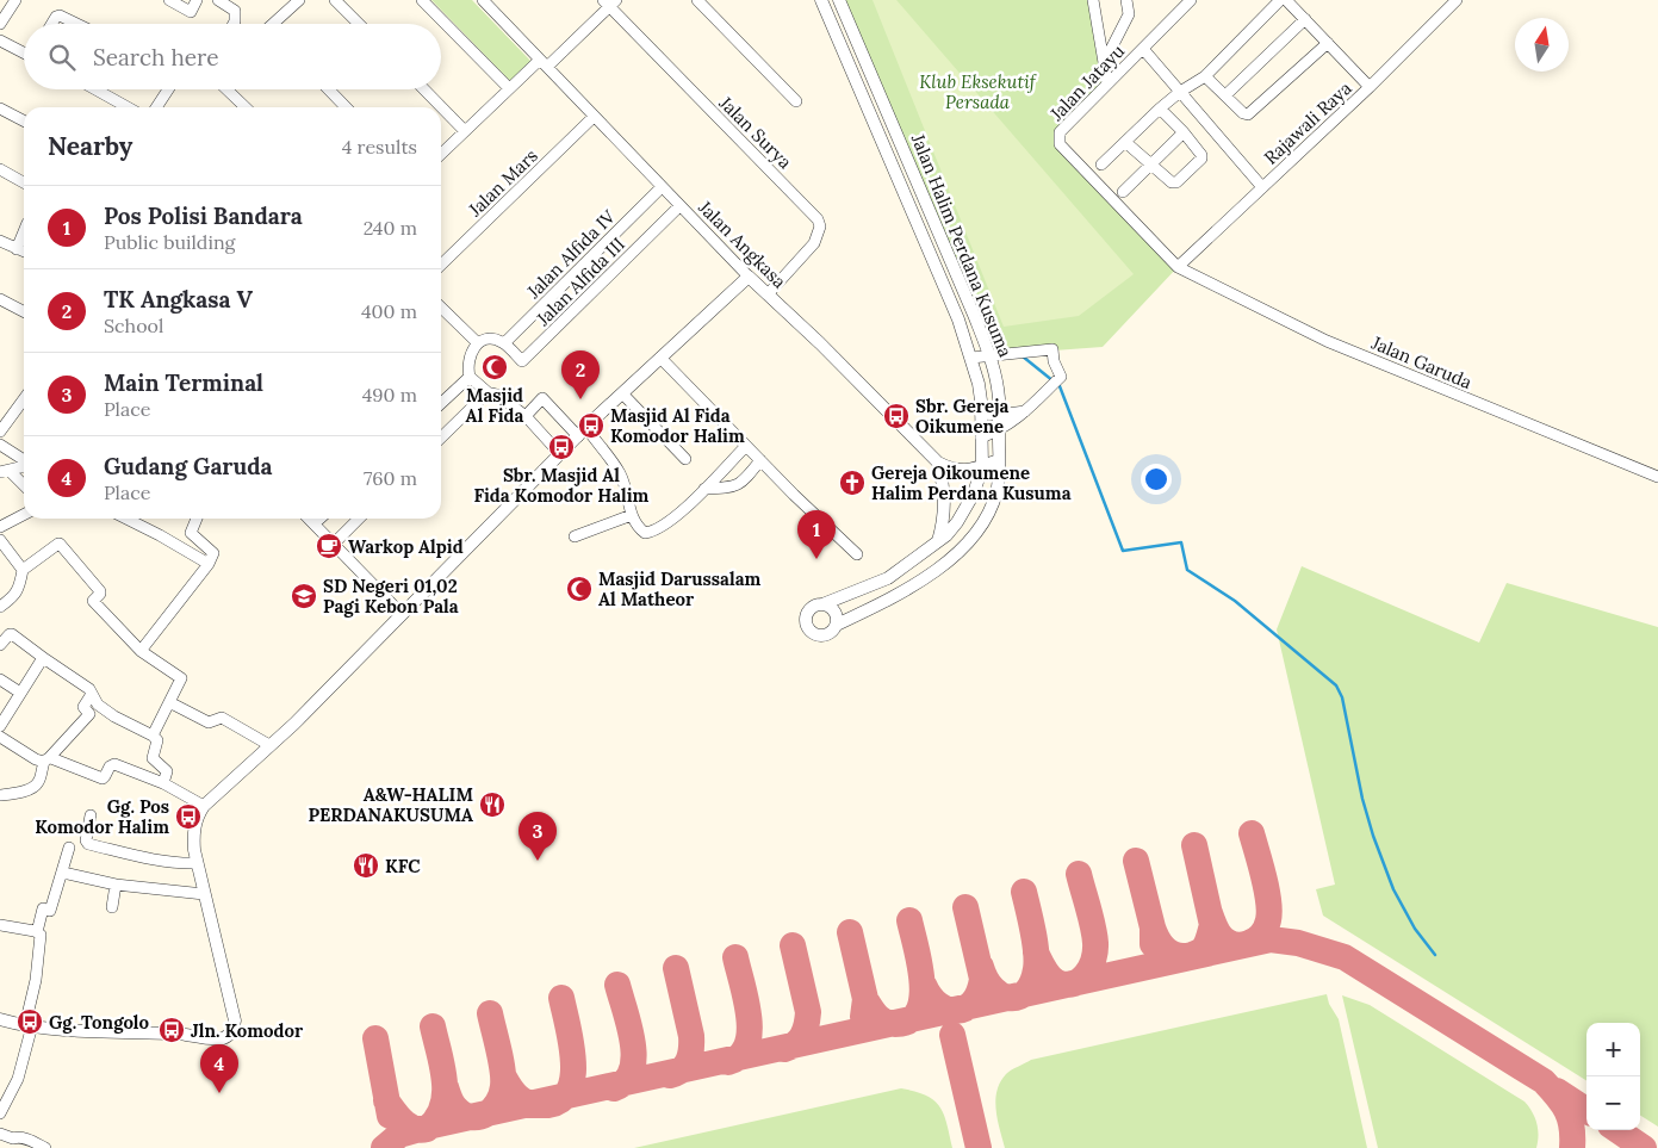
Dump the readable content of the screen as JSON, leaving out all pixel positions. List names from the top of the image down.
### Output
{
  "streets": {
    "street": [
      "Jalan Jatayu",
      "Rajawali Raya",
      "Jalan Surya",
      "Jalan Mars",
      "Jalan Angkasa",
      "Jalan Halim Perdana Kusuma",
      "Jalan Alfida IV",
      "Jalan Alfida III",
      "Jalan Garuda"
    ]
  },
  "crossings": [
    ["Jalan Jatayu", "Rajawali Raya"],
    ["Jalan Jatayu", "Jalan Garuda"],
    ["Rajawali Raya", "Jalan Garuda"],
    ["Jalan Surya", "Jalan Angkasa"],
    ["Jalan Mars", "Jalan Angkasa"],
    ["Jalan Angkasa", "Jalan Alfida IV"],
    ["Jalan Angkasa", "Jalan Alfida III"],
    ["Jalan Alfida IV", "Jalan Alfida III"]
  ],
  "parks": ["Klub Eksekutif Persada"],
  "places": {
    "mosque": ["Masjid Al Fida", "Masjid Darussalam Al Matheor"],
    "bus stop": [
      "Sbr. Gereja Oikumene",
      "Masjid Al Fida Komodor Halim",
      "Sbr. Masjid Al Fida Komodor Halim",
      "Gg. Pos Komodor Halim",
      "Gg. Tongolo",
      "Jln. Komodor"
    ],
    "church": ["Gereja Oikoumene Halim Perdana Kusuma"],
    "cafe": ["Warkop Alpid"],
    "school or university": ["SD Negeri 01,02 Pagi Kebon Pala"],
    "restaurant": ["A&W-HALIM PERDANAKUSUMA", "KFC"]
  },
  "north": "top",
  "page": {
    "search": "Search here",
    "heading": ["Nearby", "4 results"],
    "list": [
      {
        "mark": "1",
        "name": "Pos Polisi Bandara",
        "note": "Public building",
        "value": "240 m"
      },
      {
        "mark": "2",
        "name": "TK Angkasa V",
        "note": "School",
        "value": "400 m"
      },
      {
        "mark": "3",
        "name": "Main Terminal",
        "note": "Place",
        "value": "490 m"
      },
      {
        "mark": "4",
        "name": "Gudang Garuda",
        "note": "Place",
        "value": "760 m"
      }
    ],
    "pins": [
      "2",
      "1",
      "3",
      "4"
    ],
    "map_buttons": ["+", "−"]
  }
}
